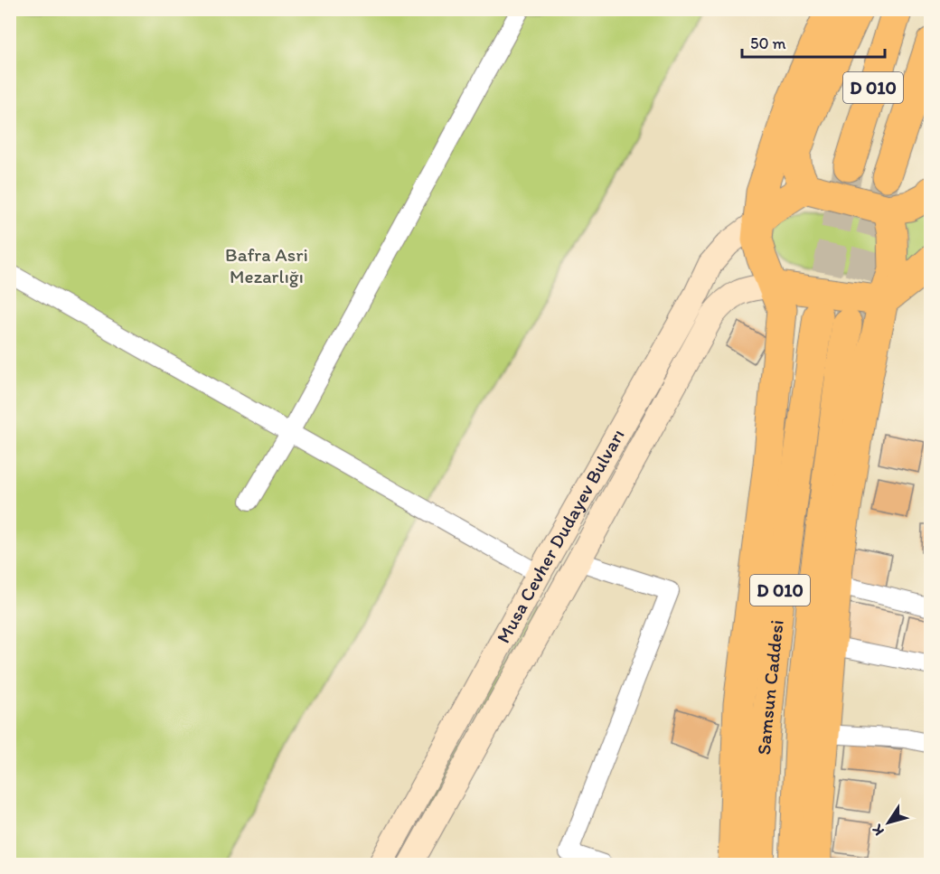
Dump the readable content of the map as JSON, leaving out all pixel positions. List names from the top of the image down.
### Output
{
  "streets": {
    "highway": ["D 010", "Samsun Caddesi"],
    "main road": ["Musa Cevher Dudayev Bulvarı"]
  },
  "parks": ["Bafra Asri Mezarlığı"],
  "scale_bar": "50 m",
  "north": "bottom left"
}
